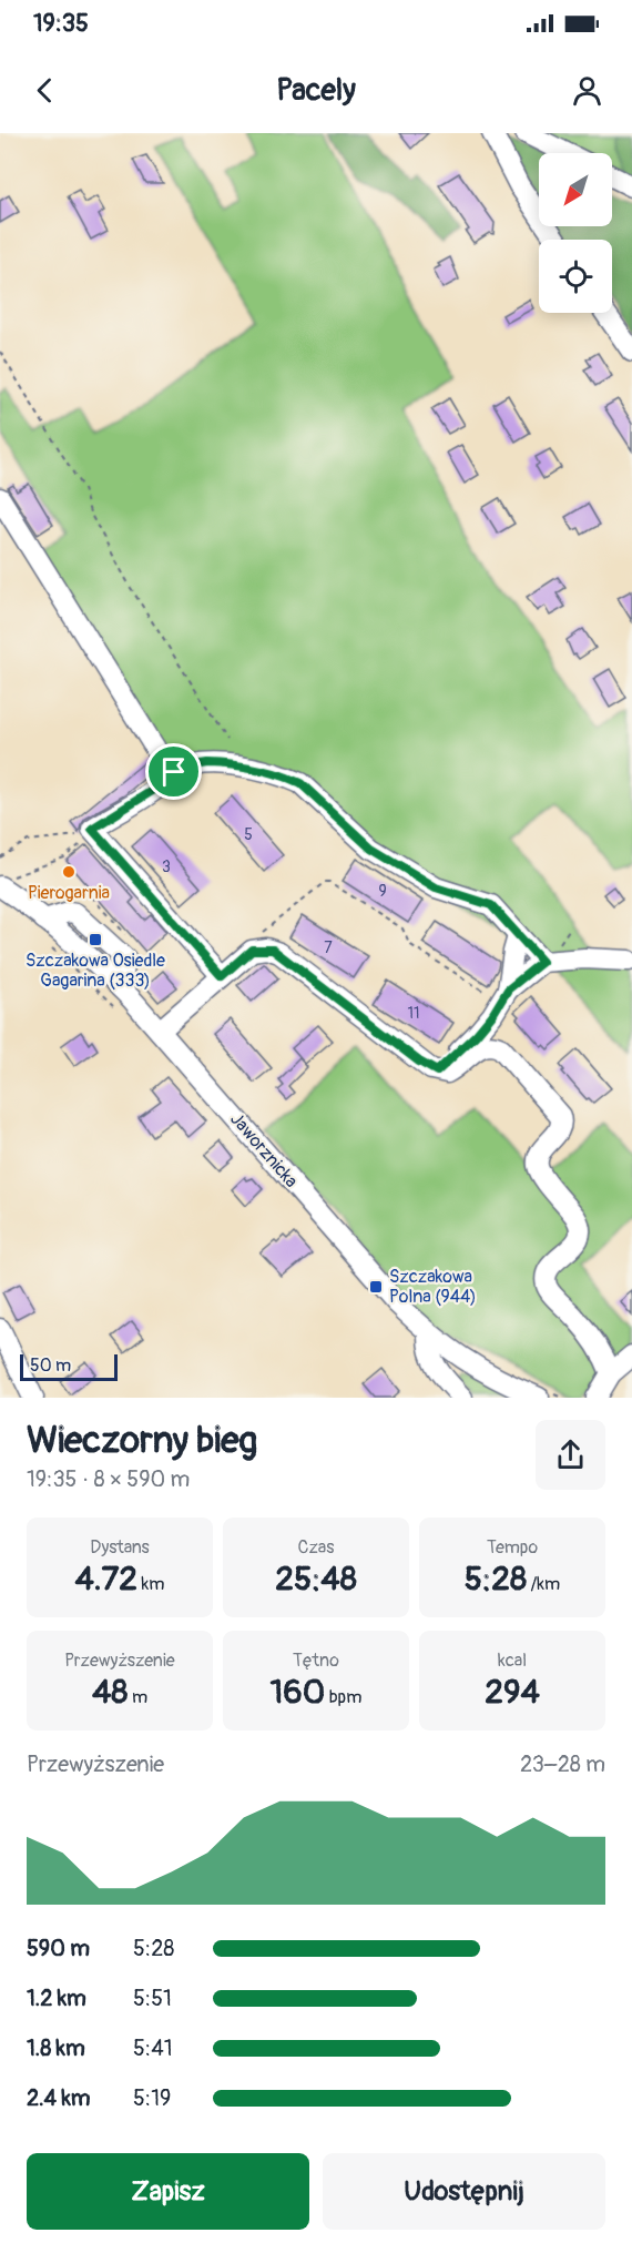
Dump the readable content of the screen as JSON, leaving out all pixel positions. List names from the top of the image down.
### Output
{
  "streets": {
    "street": ["Jaworznicka"]
  },
  "places": {
    "other": ["Pierogarnia"],
    "transit": ["Szczakowa Osiedle Gagarina (333)", "Szczakowa Polna (944)"]
  },
  "house_numbers": [
    "5",
    "3",
    "9",
    "7",
    "11"
  ],
  "scale_bar": "50 m",
  "north": "bottom left",
  "page": {
    "status": "19:35",
    "header": "Pacely",
    "scale": "50 m",
    "heading": ["Wieczorny bieg", "19:35 · 8 × 590 m"],
    "stats": [
      ["Dystans", "4.72 km"],
      ["Czas", "25:48"],
      ["Tempo", "5:28 /km"],
      ["Przewyższenie", "48 m"],
      ["Tętno", "160 bpm"],
      ["kcal", "294"]
    ],
    "chart": ["Przewyższenie", "23–28 m"],
    "list": [
      {
        "name": "590 m",
        "note": "5:28"
      },
      {
        "name": "1.2 km",
        "note": "5:51"
      },
      {
        "name": "1.8 km",
        "note": "5:41"
      },
      {
        "name": "2.4 km",
        "note": "5:19"
      }
    ],
    "buttons": ["Zapisz", "Udostępnij"]
  }
}
